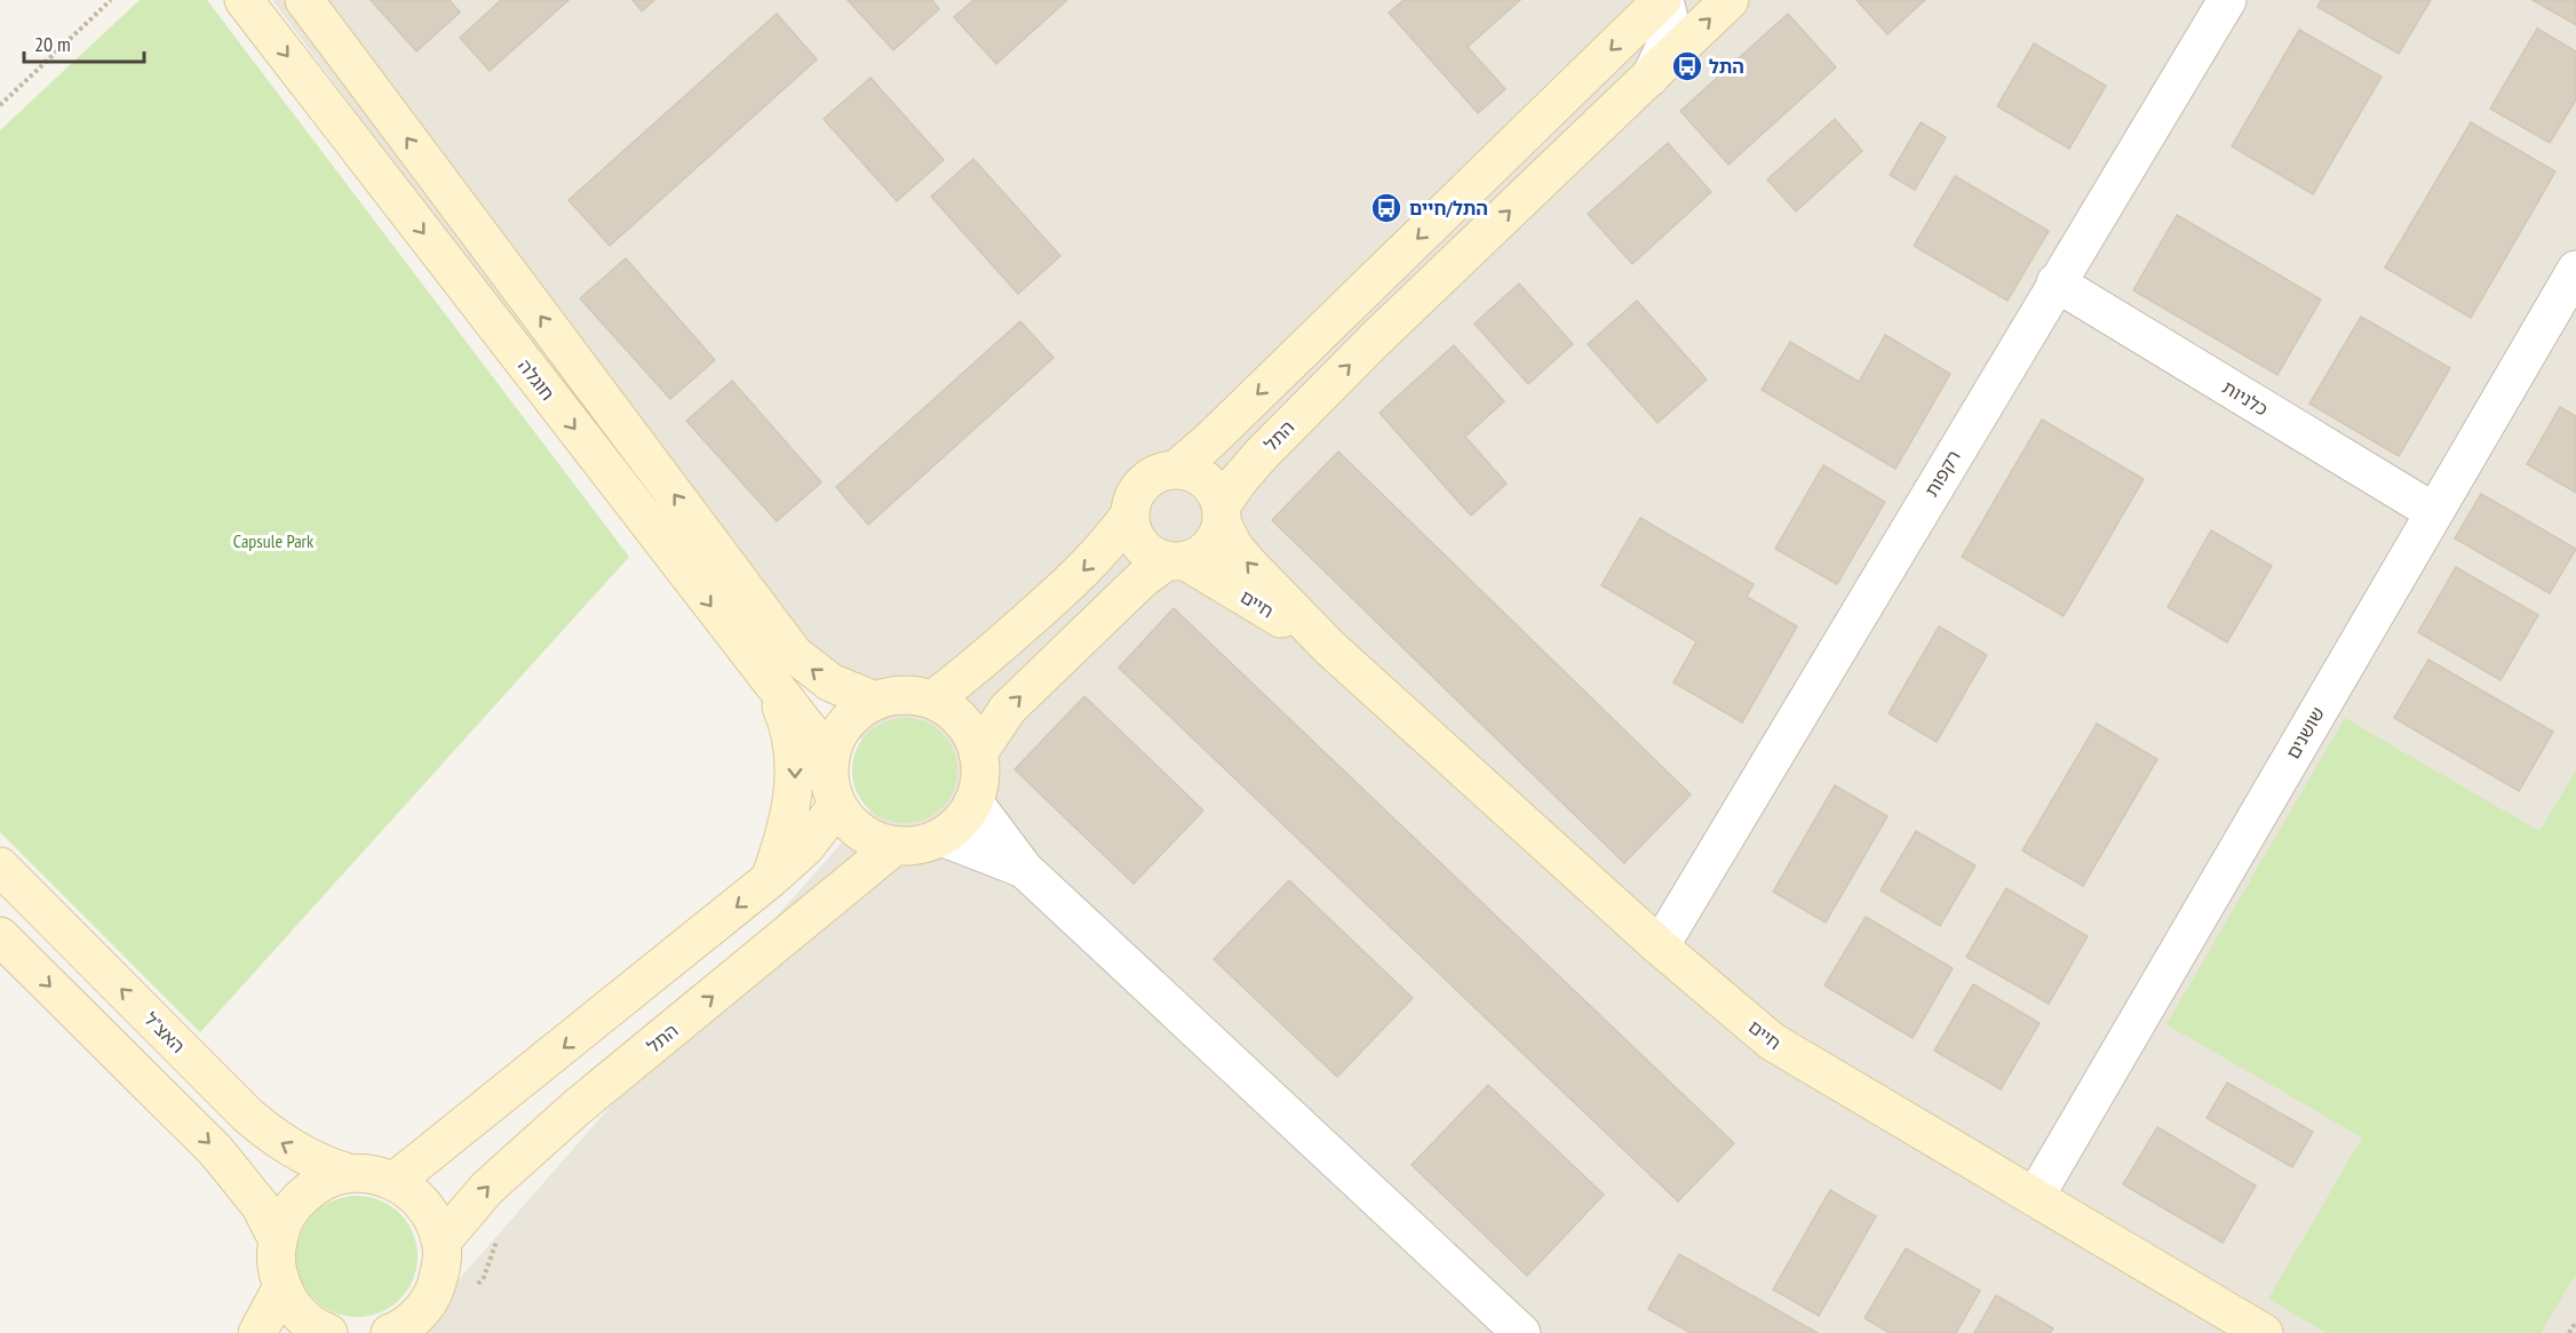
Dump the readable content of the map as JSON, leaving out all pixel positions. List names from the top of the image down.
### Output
{
  "streets": {
    "main road": [
      "חוגלה",
      "התל",
      "חיים",
      "האצ\"ל"
    ],
    "street": ["כלניות", "רקפות", "שושנים"]
  },
  "crossings": [
    ["חוגלה", "התל"],
    ["כלניות", "רקפות"],
    ["כלניות", "שושנים"],
    ["התל", "חיים"],
    ["רקפות", "חיים"],
    ["חיים", "שושנים"]
  ],
  "parks": ["Capsule Park"],
  "places": {
    "bus stop": ["התל", "התל/חיים"]
  },
  "scale_bar": "20 m"
}
